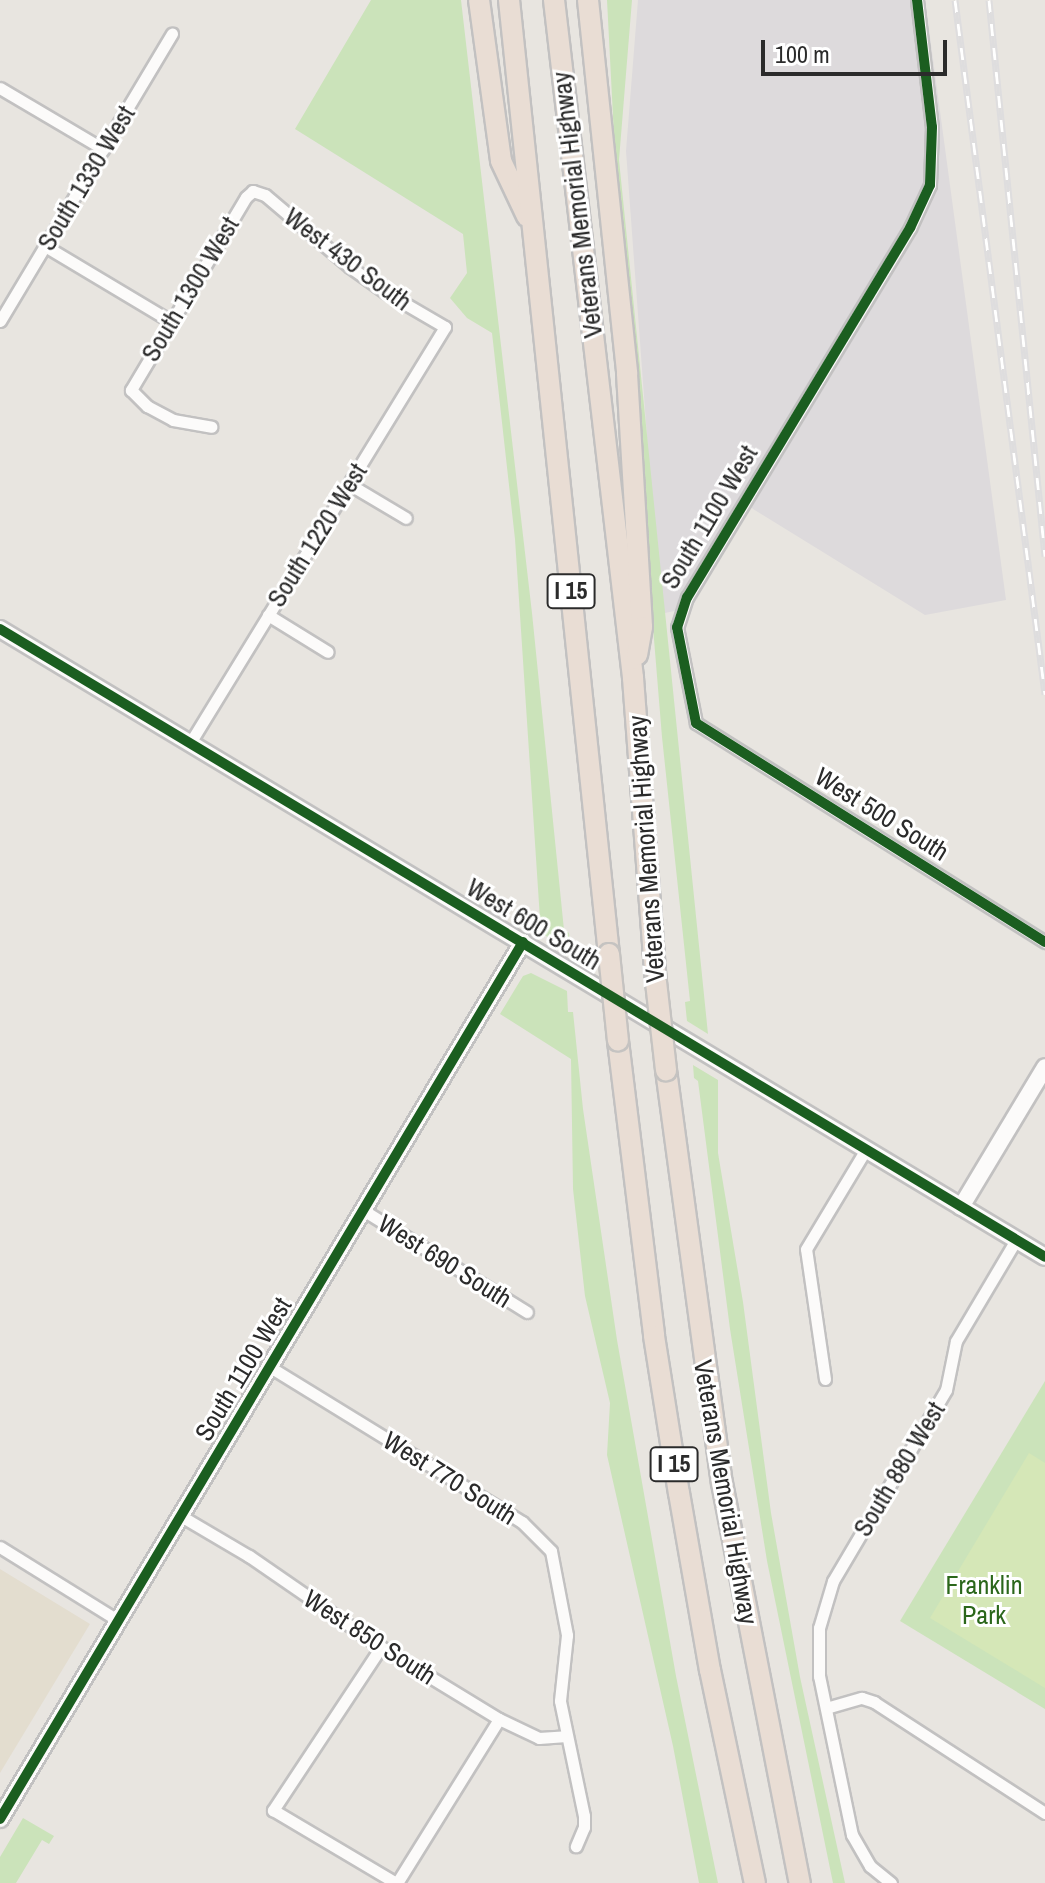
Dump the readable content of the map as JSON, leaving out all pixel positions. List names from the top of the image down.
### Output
{
  "streets": {
    "highway": ["Veterans Memorial Highway", "I 15"],
    "street": [
      "South 1330 West",
      "West 430 South",
      "South 1300 West",
      "South 1100 West",
      "South 1220 West",
      "West 500 South",
      "West 600 South",
      "West 690 South",
      "South 880 West",
      "West 770 South",
      "West 850 South"
    ]
  },
  "crossings": [
    ["West 430 South", "South 1300 West"],
    ["West 430 South", "South 1220 West"],
    ["South 1100 West", "West 500 South"],
    ["South 1100 West", "West 600 South"],
    ["South 1100 West", "West 690 South"],
    ["South 1100 West", "West 770 South"],
    ["South 1100 West", "West 850 South"],
    ["South 1220 West", "West 600 South"],
    ["West 600 South", "South 880 West"],
    ["West 770 South", "West 850 South"]
  ],
  "parks": ["Franklin Park"],
  "scale_bar": "100 m"
}
